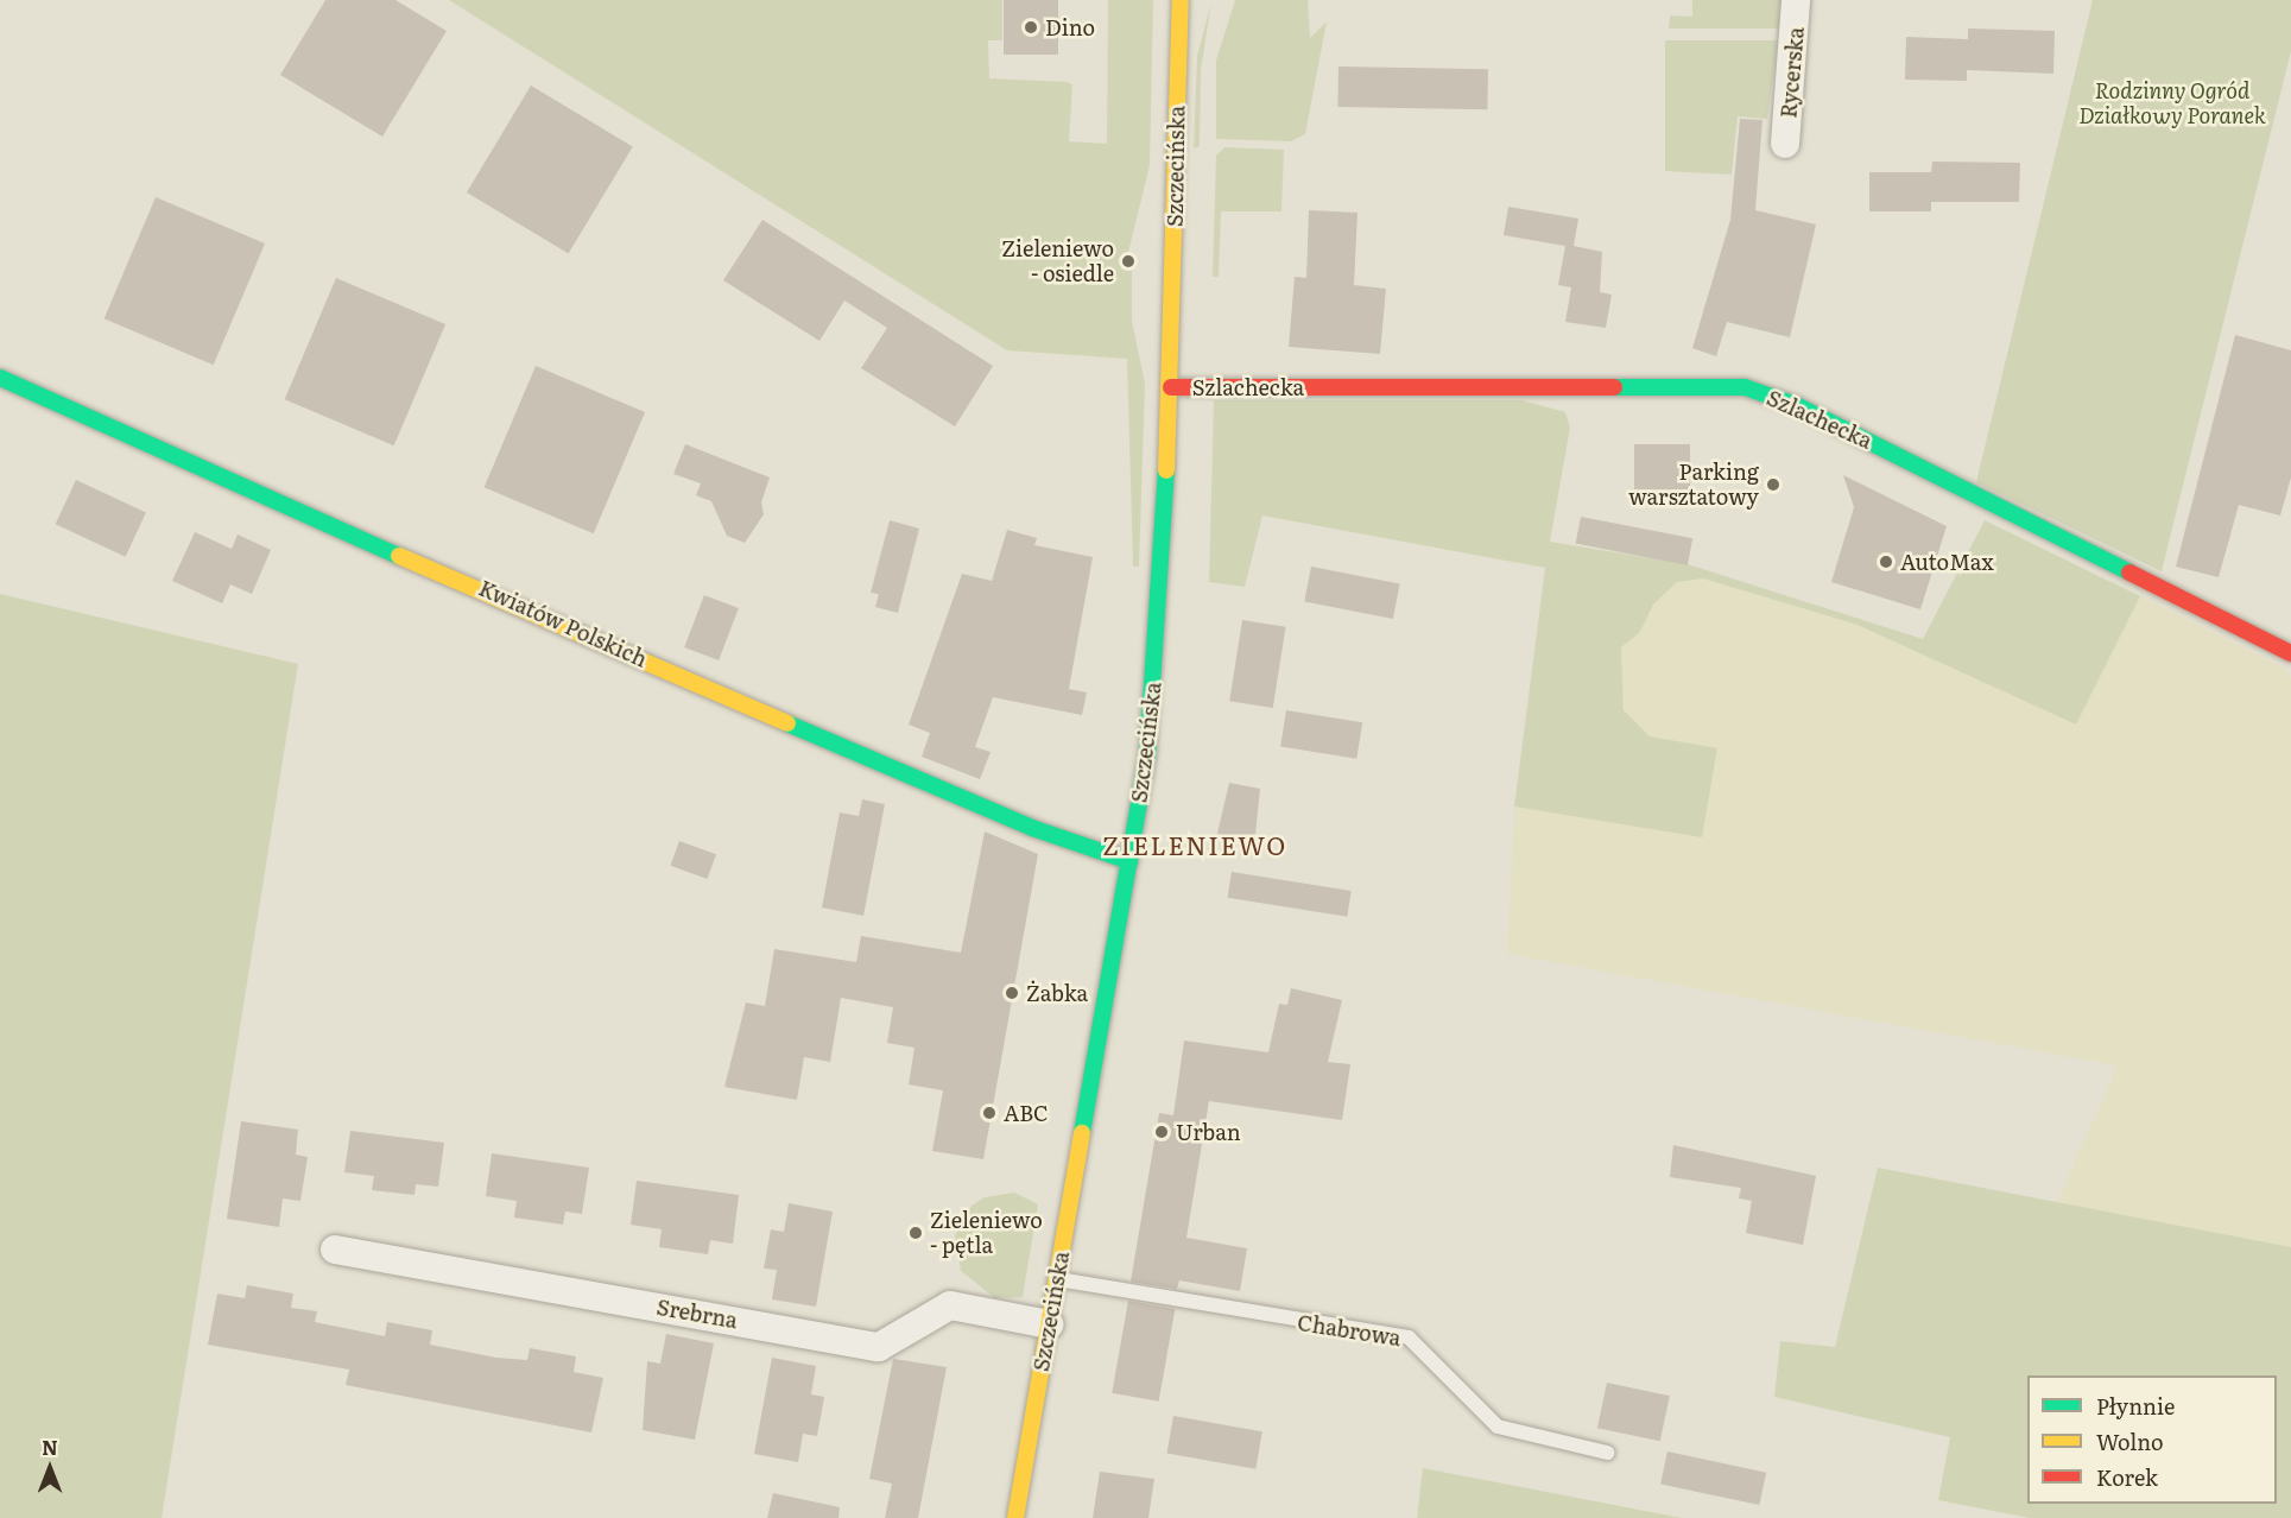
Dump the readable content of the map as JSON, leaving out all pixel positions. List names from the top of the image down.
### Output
{
  "streets": {
    "street": [
      "Rycerska",
      "Szczecińska",
      "Szlachecka",
      "Kwiatów Polskich",
      "Srebrna"
    ],
    "lane": ["Chabrowa"]
  },
  "crossings": [
    ["Szczecińska", "Szlachecka"],
    ["Szczecińska", "Kwiatów Polskich"],
    ["Szczecińska", "Srebrna"],
    ["Szczecińska", "Chabrowa"]
  ],
  "districts": ["ZIELENIEWO"],
  "parks": ["Rodzinny Ogród Działkowy Poranek"],
  "places": [
    "Dino",
    "Zieleniewo - osiedle",
    "Parking warsztatowy",
    "AutoMax",
    "Żabka",
    "ABC",
    "Urban",
    "Zieleniewo - pętla"
  ],
  "legend": ["Płynnie", "Wolno", "Korek"],
  "north": "top"
}
